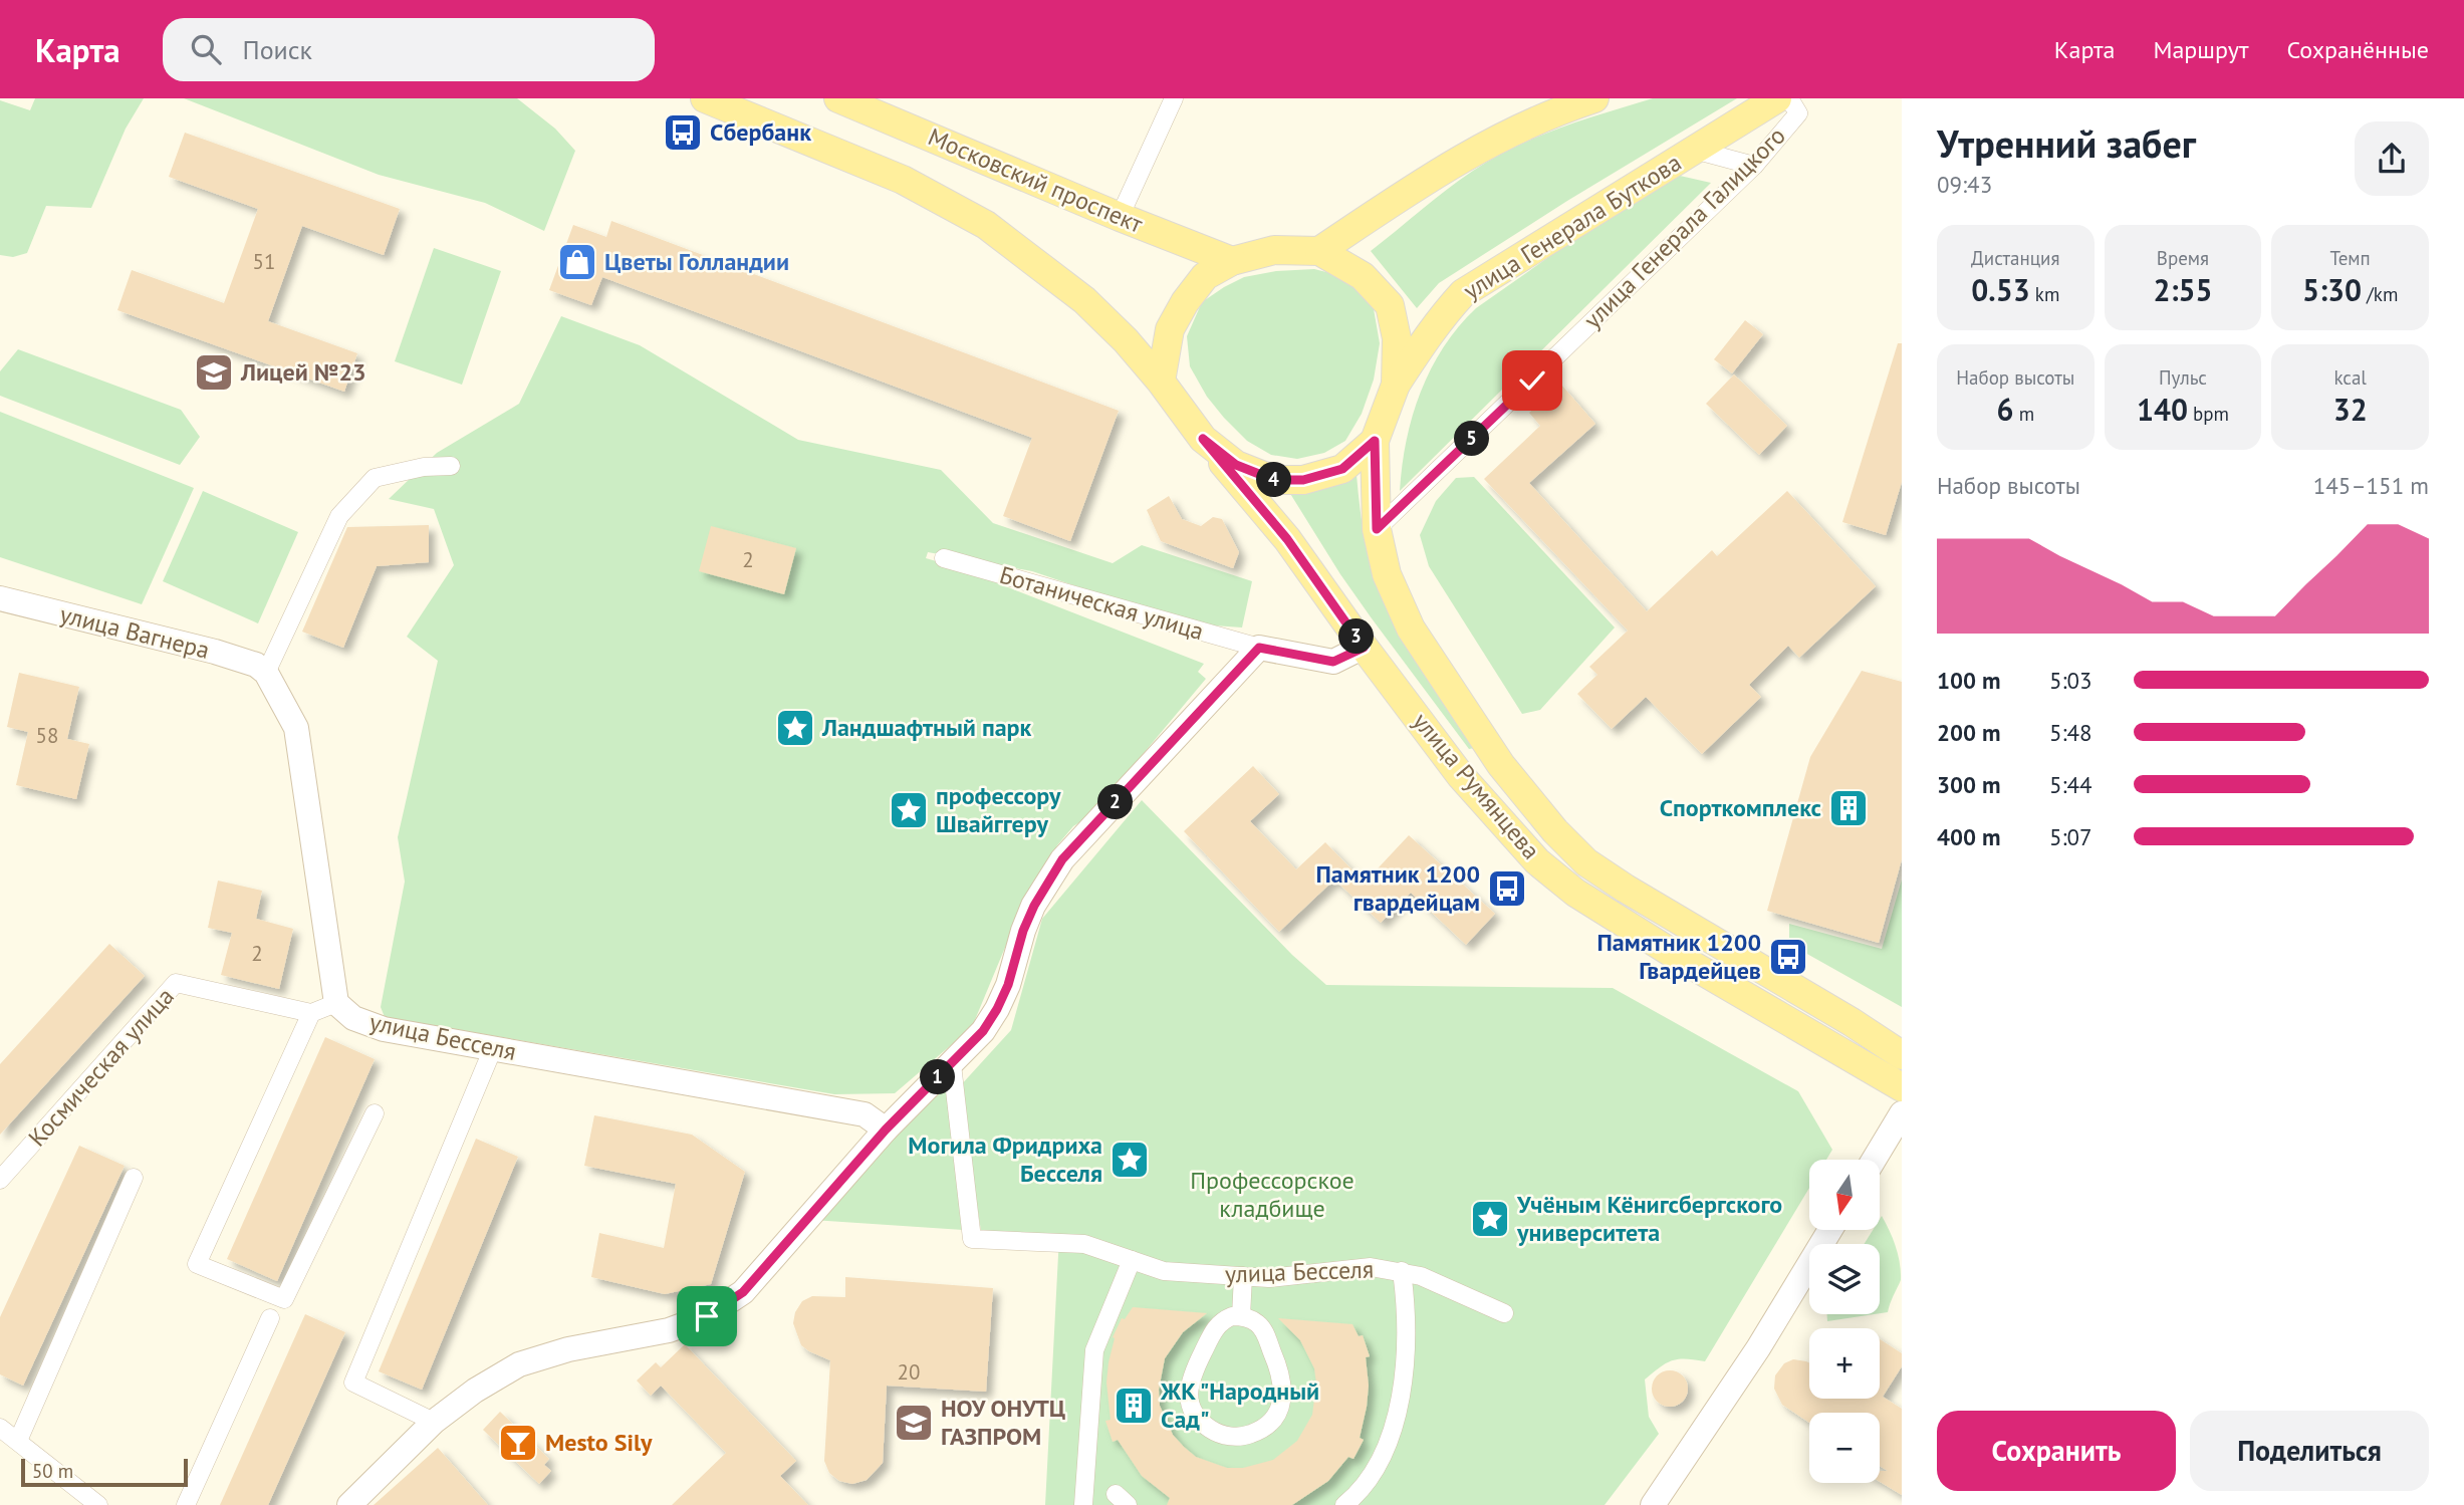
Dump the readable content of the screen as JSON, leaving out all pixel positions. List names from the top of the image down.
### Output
{
  "streets": {
    "main road": ["Московский проспект", "улица Генерала Буткова", "улица Румянцева"],
    "street": [
      "улица Генерала Галицкого",
      "Ботаническая улица",
      "улица Вагнера",
      "улица Бесселя",
      "Космическая улица"
    ]
  },
  "crossings": [
    ["Московский проспект", "улица Генерала Буткова"],
    ["Московский проспект", "улица Румянцева"],
    ["улица Генерала Буткова", "улица Румянцева"],
    ["улица Генерала Галицкого", "улица Румянцева"],
    ["улица Вагнера", "улица Бесселя"]
  ],
  "parks": ["Профессорское кладбище"],
  "places": {
    "bus stop": ["Сбербанк", "Памятник 1200 гвардейцам", "Памятник 1200 Гвардейцев"],
    "shop": ["Цветы Голландии"],
    "school or university": ["Лицей №23", "НОУ ОНУТЦ ГАЗПРОМ"],
    "place": [
      "Ландшафтный парк",
      "профессору Швайггеру",
      "Могила Фридриха Бесселя",
      "Учёным Кёнигсбергского университета"
    ],
    "building": ["Спорткомплекс", "ЖК \"Народный Сад\""],
    "bar": ["Mesto Sily"]
  },
  "house_numbers": [
    "51",
    "2",
    "58",
    "2",
    "20"
  ],
  "scale_bar": "50 m",
  "north": "bottom",
  "page": {
    "header": "Карта",
    "search": "Поиск",
    "nav": ["Карта", "Маршрут", "Сохранённые"],
    "heading": ["Утренний забег", "09:43"],
    "stats": [
      ["Дистанция", "0.53 km"],
      ["Время", "2:55"],
      ["Темп", "5:30 /km"],
      ["Набор высоты", "6 m"],
      ["Пульс", "140 bpm"],
      ["kcal", "32"]
    ],
    "pins": [
      "5",
      "4",
      "3",
      "2",
      "1"
    ],
    "chart": ["Набор высоты", "145–151 m"],
    "list": [
      {
        "name": "100 m",
        "note": "5:03"
      },
      {
        "name": "200 m",
        "note": "5:48"
      },
      {
        "name": "300 m",
        "note": "5:44"
      },
      {
        "name": "400 m",
        "note": "5:07"
      }
    ],
    "map_buttons": ["+", "−"],
    "buttons": ["Сохранить", "Поделиться"],
    "scale": "50 m"
  }
}
